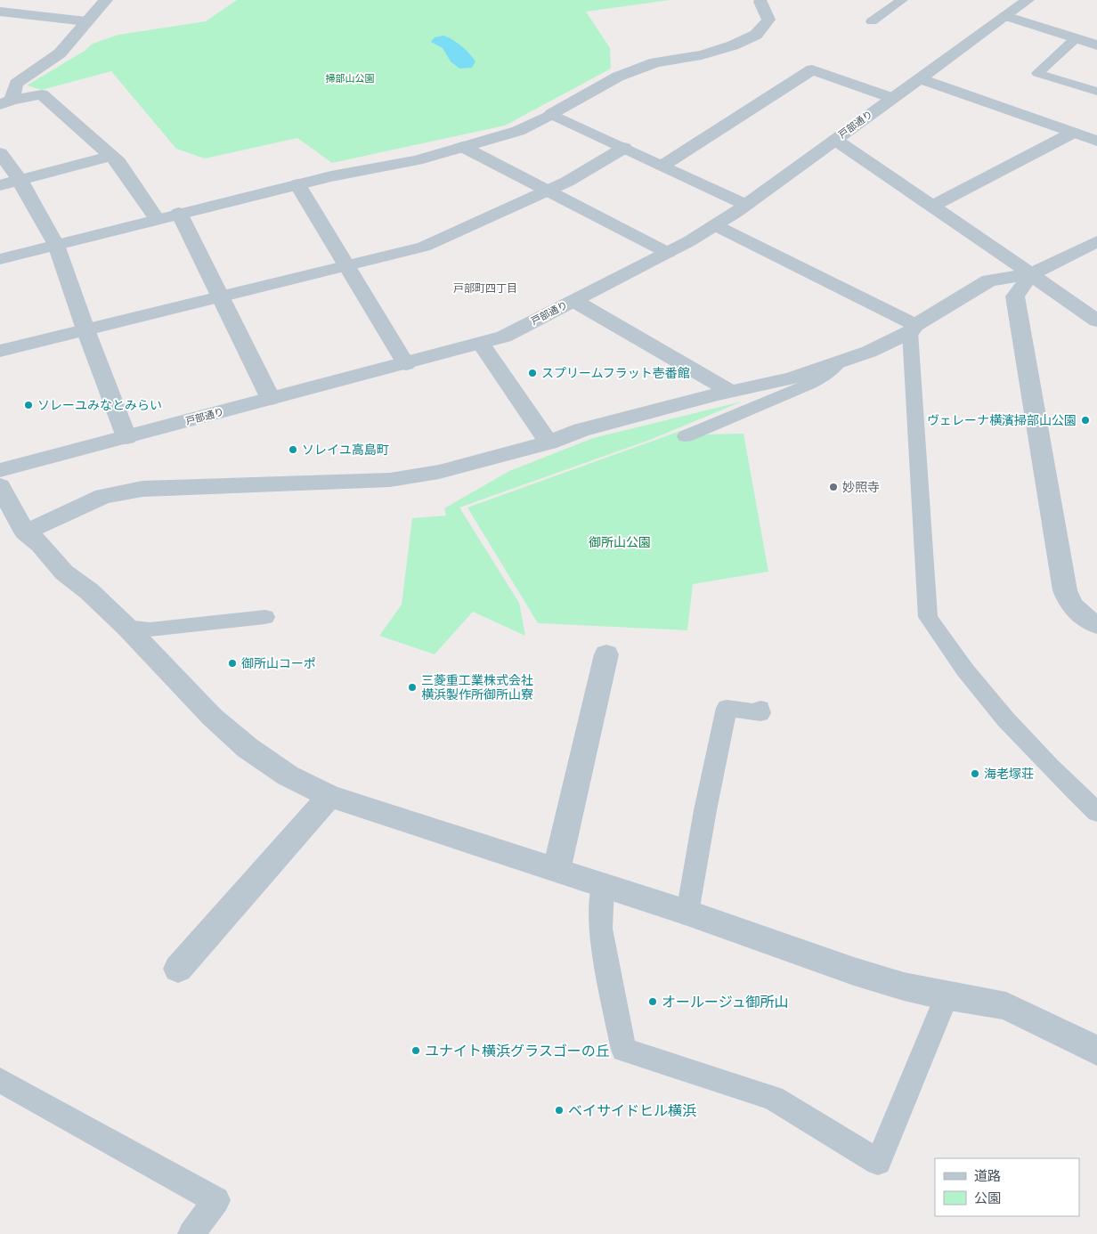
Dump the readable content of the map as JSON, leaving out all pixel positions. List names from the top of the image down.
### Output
{
  "streets": {
    "street": ["戸部通り"]
  },
  "districts": ["戸部町四丁目"],
  "parks": ["掃部山公園", "御所山公園"],
  "places": [
    "スプリームフラット壱番館",
    "ソレーユみなとみらい",
    "ヴェレーナ横濱掃部山公園",
    "ソレイユ高島町",
    "妙照寺",
    "御所山コーポ",
    "三菱重工業株式会社 横浜製作所御所山寮",
    "海老塚荘",
    "オールージュ御所山",
    "ユナイト横浜グラスゴーの丘",
    "ベイサイドヒル横浜"
  ],
  "legend": ["道路", "公園"]
}
